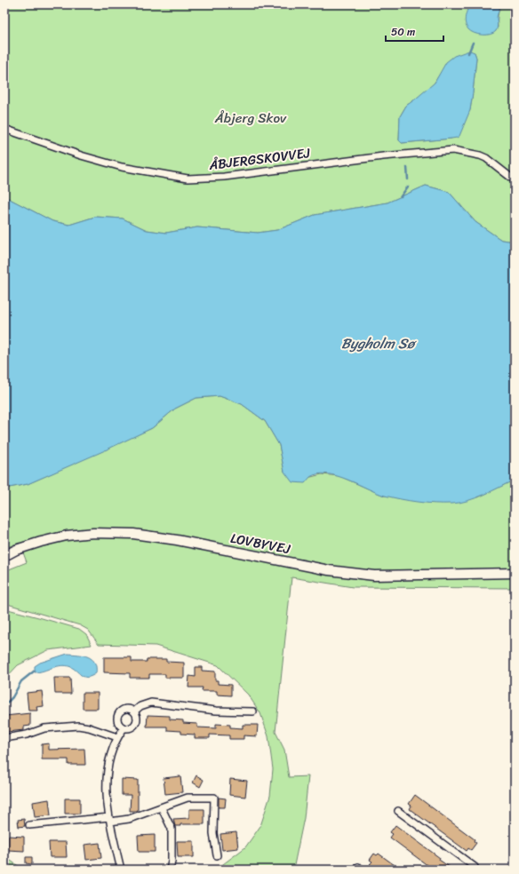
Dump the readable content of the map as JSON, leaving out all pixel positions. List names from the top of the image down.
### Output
{
  "streets": {
    "street": ["ÅBJERGSKOVVEJ", "LOVBYVEJ"]
  },
  "water": ["Bygholm Sø"],
  "parks": ["Åbjerg Skov"],
  "scale_bar": "50 m"
}
